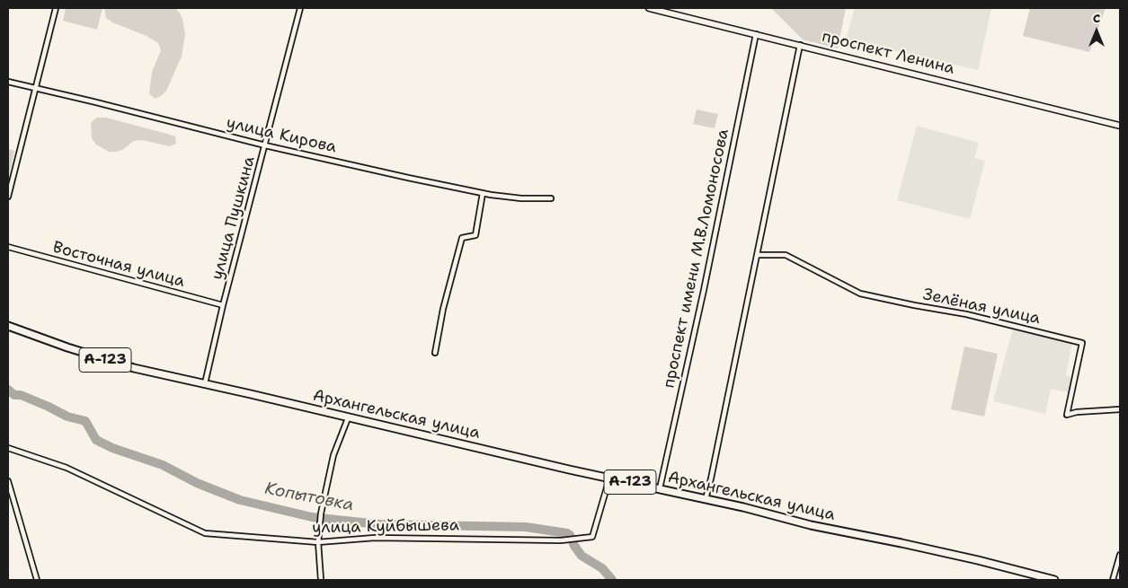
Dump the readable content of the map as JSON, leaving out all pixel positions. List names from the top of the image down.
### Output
{
  "streets": {
    "main road": ["А-123", "Архангельская улица"],
    "street": [
      "проспект Ленина",
      "улица Кирова",
      "улица Пушкина",
      "проспект имени М.В.Ломоносова",
      "Восточная улица",
      "Зелёная улица",
      "улица Куйбышева"
    ]
  },
  "crossings": [
    ["проспект Ленина", "проспект имени М.В.Ломоносова"],
    ["улица Кирова", "улица Пушкина"],
    ["улица Пушкина", "Восточная улица"],
    ["улица Пушкина", "А-123"],
    ["улица Пушкина", "Архангельская улица"],
    ["проспект имени М.В.Ломоносова", "Архангельская улица"],
    ["А-123", "Архангельская улица"],
    ["Архангельская улица", "улица Куйбышева"]
  ],
  "water": ["Копытовка"],
  "north": "top"
}
